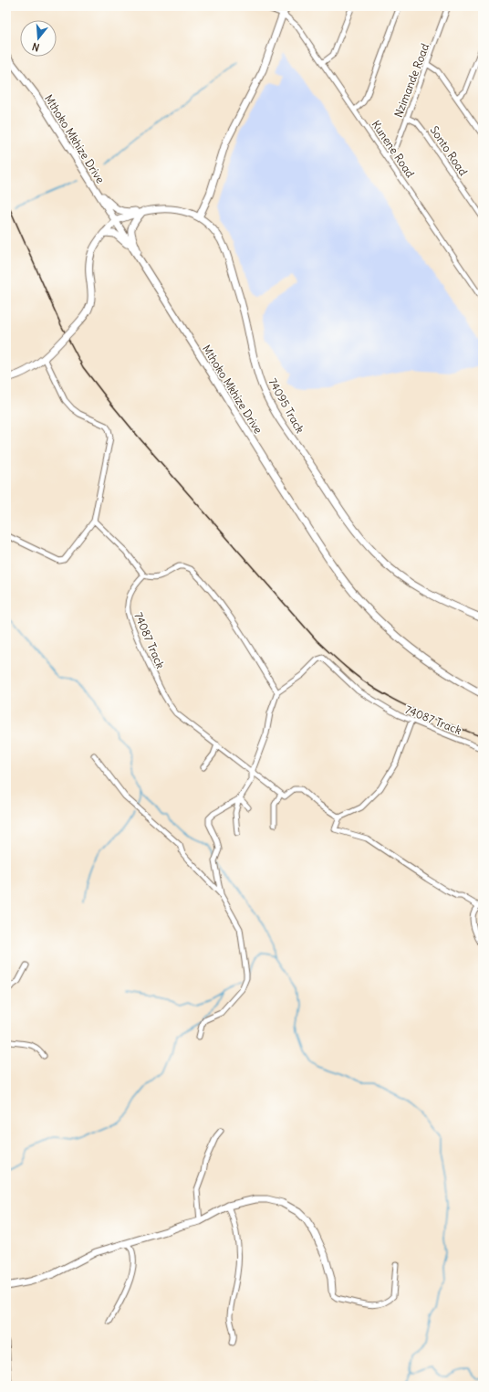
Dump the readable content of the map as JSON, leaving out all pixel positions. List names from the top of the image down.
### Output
{
  "streets": {
    "street": [
      "Nzimande Road",
      "Mthoko Mkhize Drive",
      "Kunene Road",
      "Sonto Road",
      "74095 Track",
      "74087 Track"
    ]
  },
  "crossings": [
    ["Nzimande Road", "Kunene Road"],
    ["Nzimande Road", "Sonto Road"],
    ["Mthoko Mkhize Drive", "74095 Track"]
  ],
  "north": "bottom"
}
